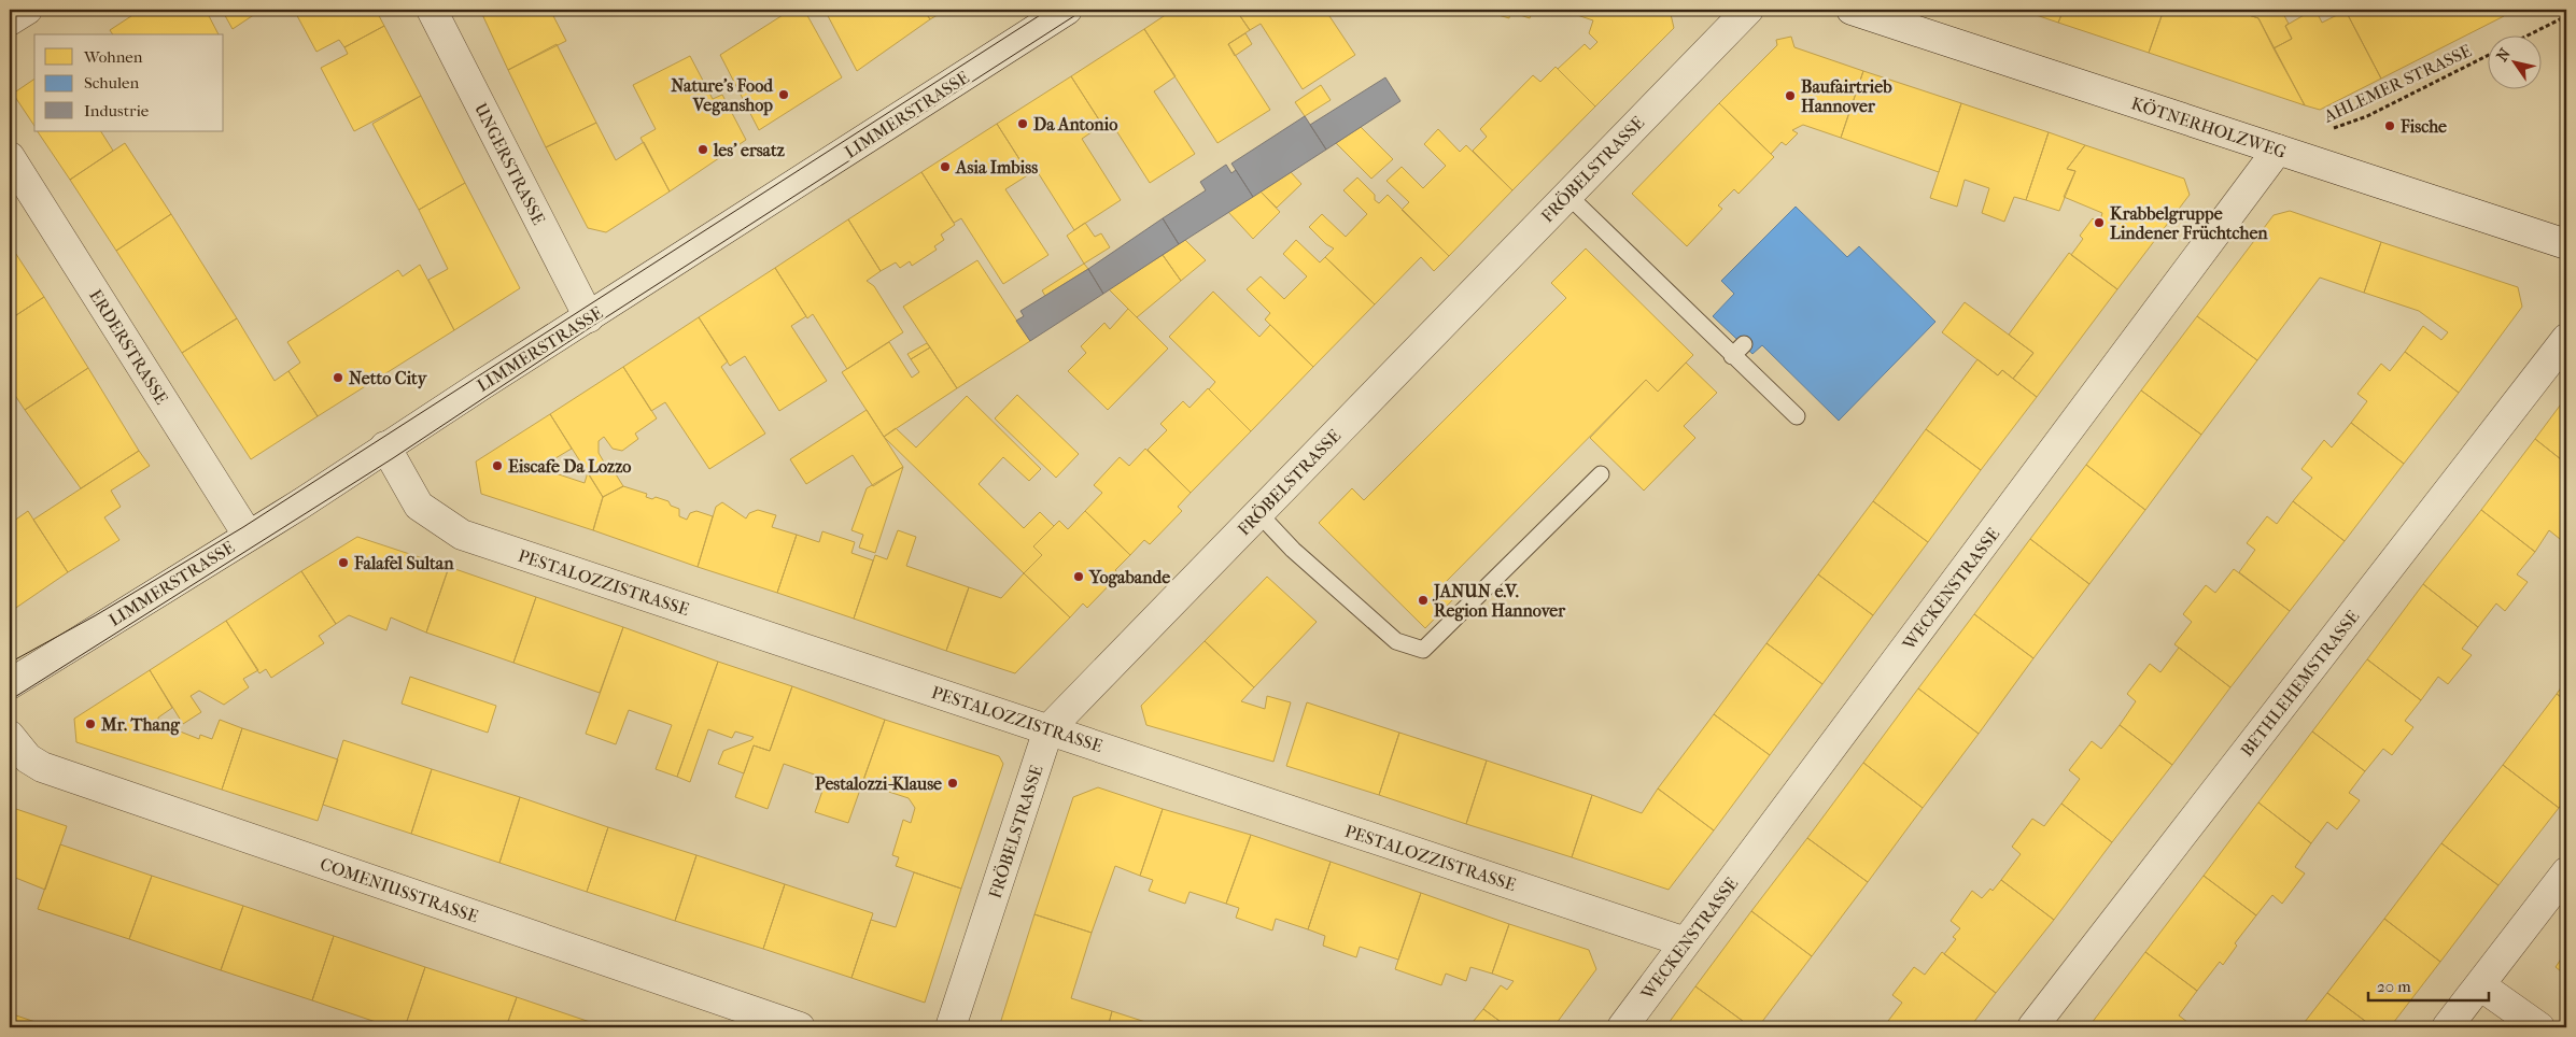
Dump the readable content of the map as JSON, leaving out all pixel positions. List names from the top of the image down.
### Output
{
  "streets": {
    "street": [
      "LIMMERSTRASSE",
      "KÖTNERHOLZWEG",
      "UNGERSTRASSE",
      "FRÖBELSTRASSE",
      "ERDERSTRASSE",
      "PESTALOZZISTRASSE",
      "WECKENSTRASSE",
      "BETHLEHEMSTRASSE",
      "COMENIUSSTRASSE"
    ],
    "path": ["AHLEMER STRASSE"]
  },
  "crossings": [
    ["AHLEMER STRASSE", "KÖTNERHOLZWEG"],
    ["AHLEMER STRASSE", "WECKENSTRASSE"],
    ["LIMMERSTRASSE", "UNGERSTRASSE"],
    ["LIMMERSTRASSE", "ERDERSTRASSE"],
    ["LIMMERSTRASSE", "PESTALOZZISTRASSE"],
    ["KÖTNERHOLZWEG", "WECKENSTRASSE"],
    ["FRÖBELSTRASSE", "PESTALOZZISTRASSE"],
    ["PESTALOZZISTRASSE", "WECKENSTRASSE"]
  ],
  "places": [
    "Nature's Food Veganshop",
    "Baufairtrieb Hannover",
    "Da Antonio",
    "Fische",
    "les' ersatz",
    "Asia Imbiss",
    "Krabbelgruppe Lindener Früchtchen",
    "Netto City",
    "Eiscafe Da Lozzo",
    "Falafel Sultan",
    "Yogabande",
    "JANUN e.V. Region Hannover",
    "Mr. Thang",
    "Pestalozzi-Klause"
  ],
  "legend": ["Wohnen", "Schulen", "Industrie"],
  "scale_bar": "20 m",
  "north": "top left"
}
